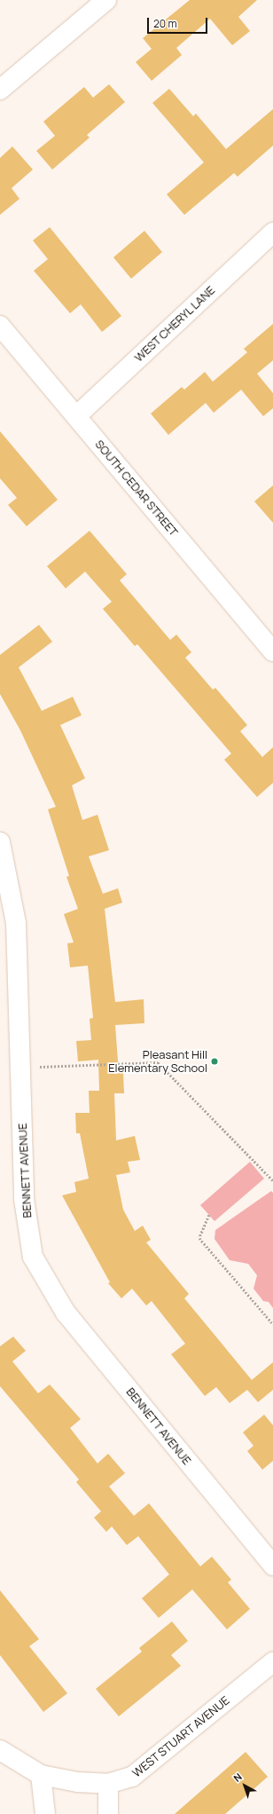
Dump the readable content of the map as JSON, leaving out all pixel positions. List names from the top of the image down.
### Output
{
  "streets": {
    "street": [
      "WEST CHERYL LANE",
      "SOUTH CEDAR STREET",
      "BENNETT AVENUE",
      "WEST STUART AVENUE"
    ]
  },
  "crossings": [
    ["WEST CHERYL LANE", "SOUTH CEDAR STREET"]
  ],
  "places": ["Pleasant Hill Elementary School"],
  "scale_bar": "20 m",
  "north": "top left"
}
